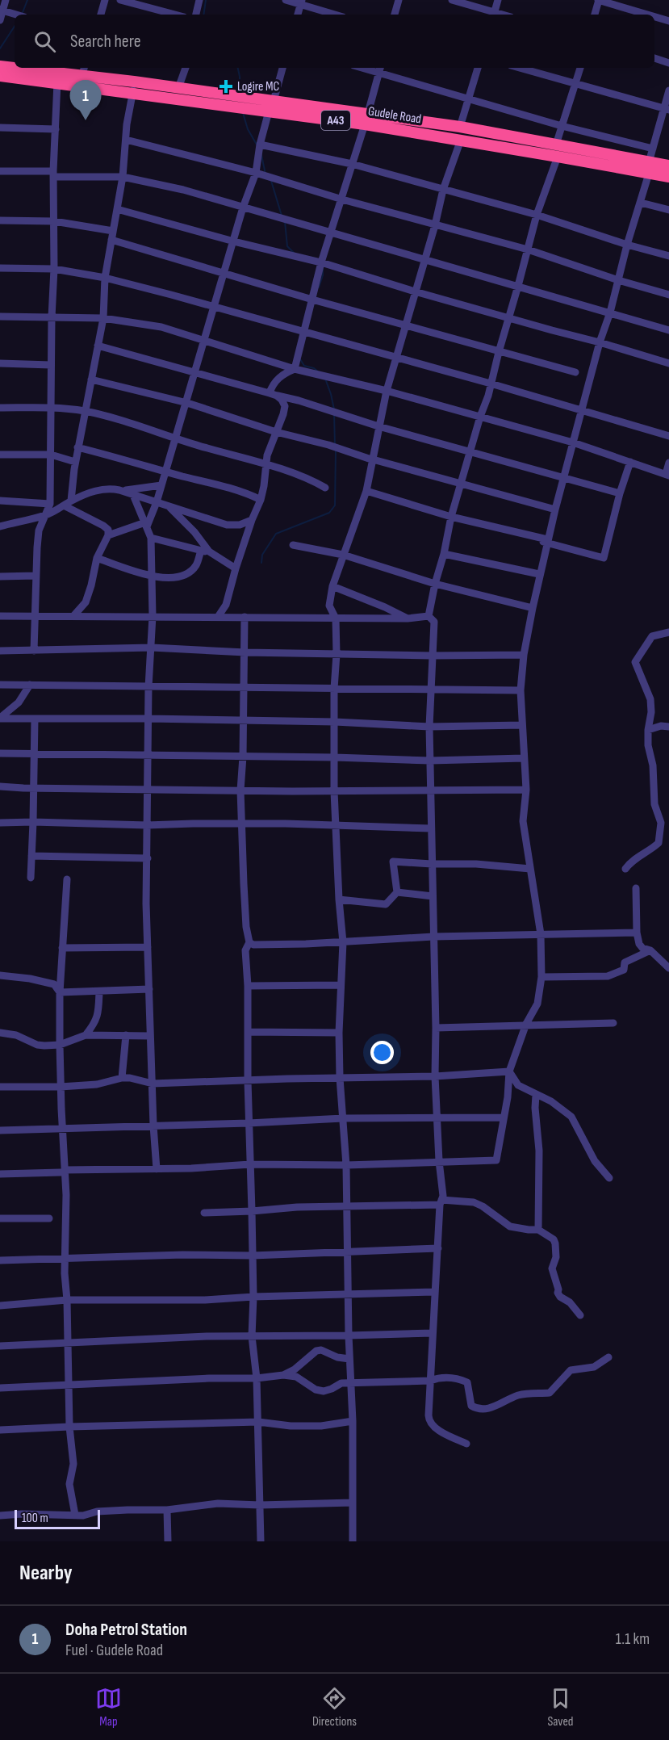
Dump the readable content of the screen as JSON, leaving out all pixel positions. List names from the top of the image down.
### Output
{
  "streets": {
    "highway": ["Gudele Road", "A43"]
  },
  "places": {
    "health": ["Logire MC"]
  },
  "scale_bar": "100 m",
  "page": {
    "search": "Search here",
    "pins": "1",
    "scale": "100 m",
    "heading": "Nearby",
    "list": [
      {
        "mark": "1",
        "name": "Doha Petrol Station",
        "note": "Fuel · Gudele Road",
        "value": "1.1 km"
      }
    ],
    "nav": ["Map", "Directions", "Saved"]
  }
}
